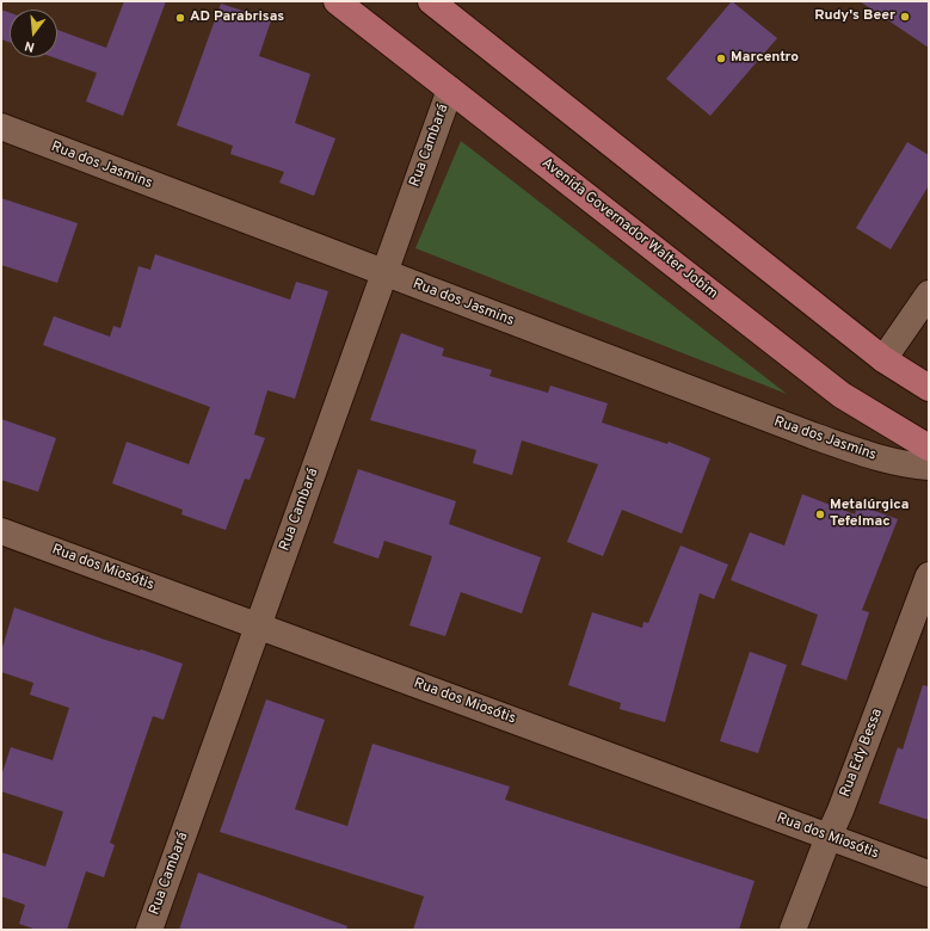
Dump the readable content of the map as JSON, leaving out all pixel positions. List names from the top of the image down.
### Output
{
  "streets": {
    "main road": ["Avenida Governador Walter Jobim"],
    "street": [
      "Rua Cambará",
      "Rua dos Jasmins",
      "Rua dos Miosótis",
      "Rua Edy Bessa"
    ]
  },
  "crossings": [
    ["Rua Cambará", "Rua dos Jasmins"],
    ["Rua Cambará", "Avenida Governador Walter Jobim"],
    ["Rua Cambará", "Rua dos Miosótis"],
    ["Rua dos Miosótis", "Rua Edy Bessa"]
  ],
  "places": [
    "Rudy's Beer",
    "AD Parabrisas",
    "Marcentro",
    "Metalúrgica Tefelmac"
  ],
  "north": "bottom"
}
